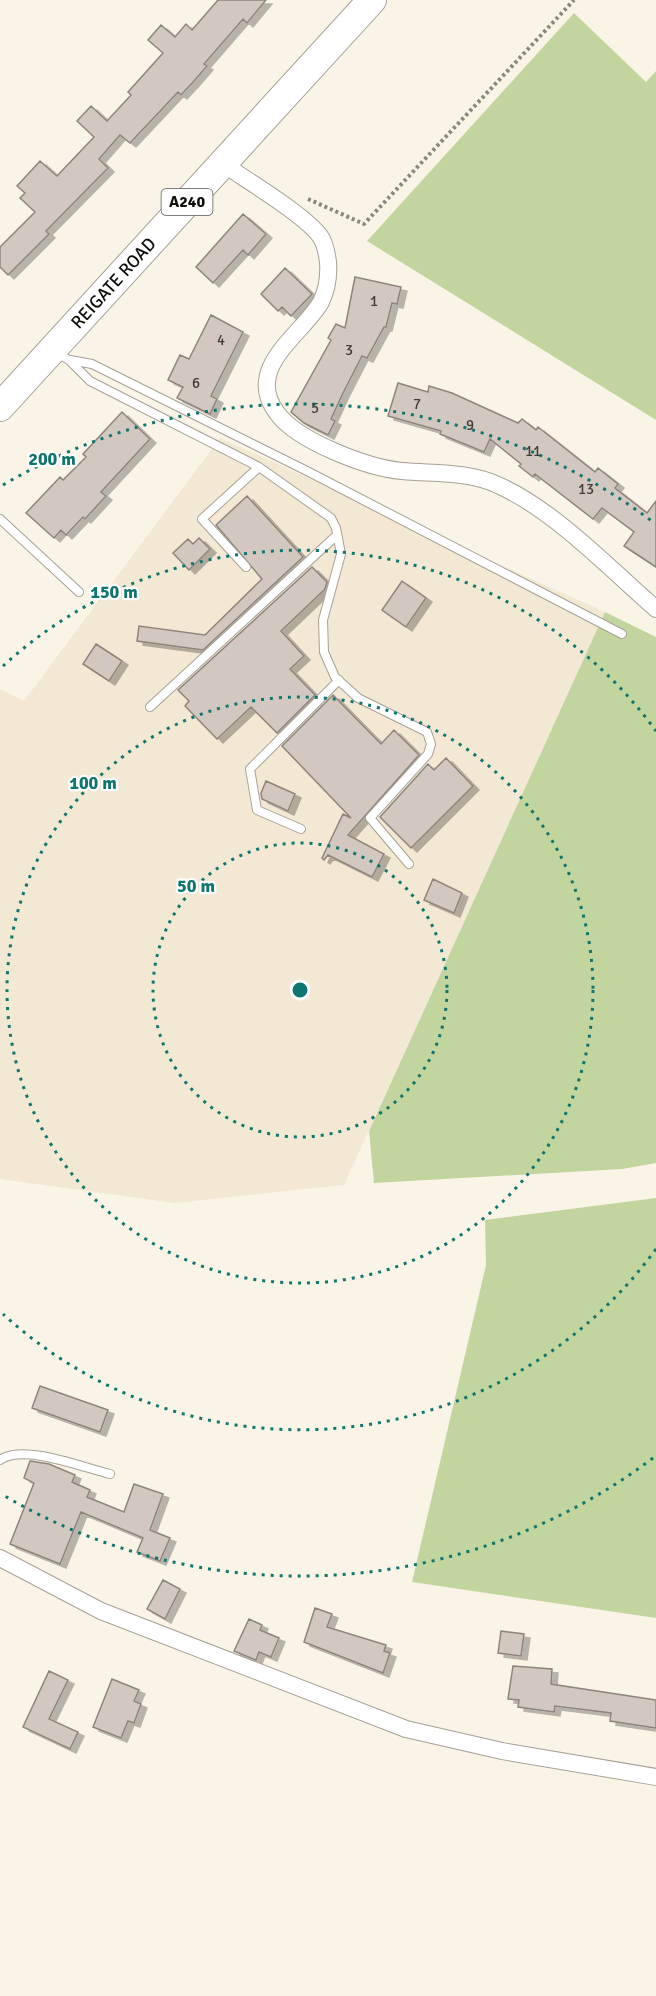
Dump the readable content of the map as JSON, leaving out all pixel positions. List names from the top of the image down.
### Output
{
  "streets": {
    "highway": ["A240", "REIGATE ROAD"]
  },
  "house_numbers": [
    "1",
    "4",
    "3",
    "6",
    "7",
    "5",
    "9",
    "11",
    "13"
  ],
  "rings": [
    "200 m",
    "150 m",
    "100 m",
    "50 m"
  ]
}
